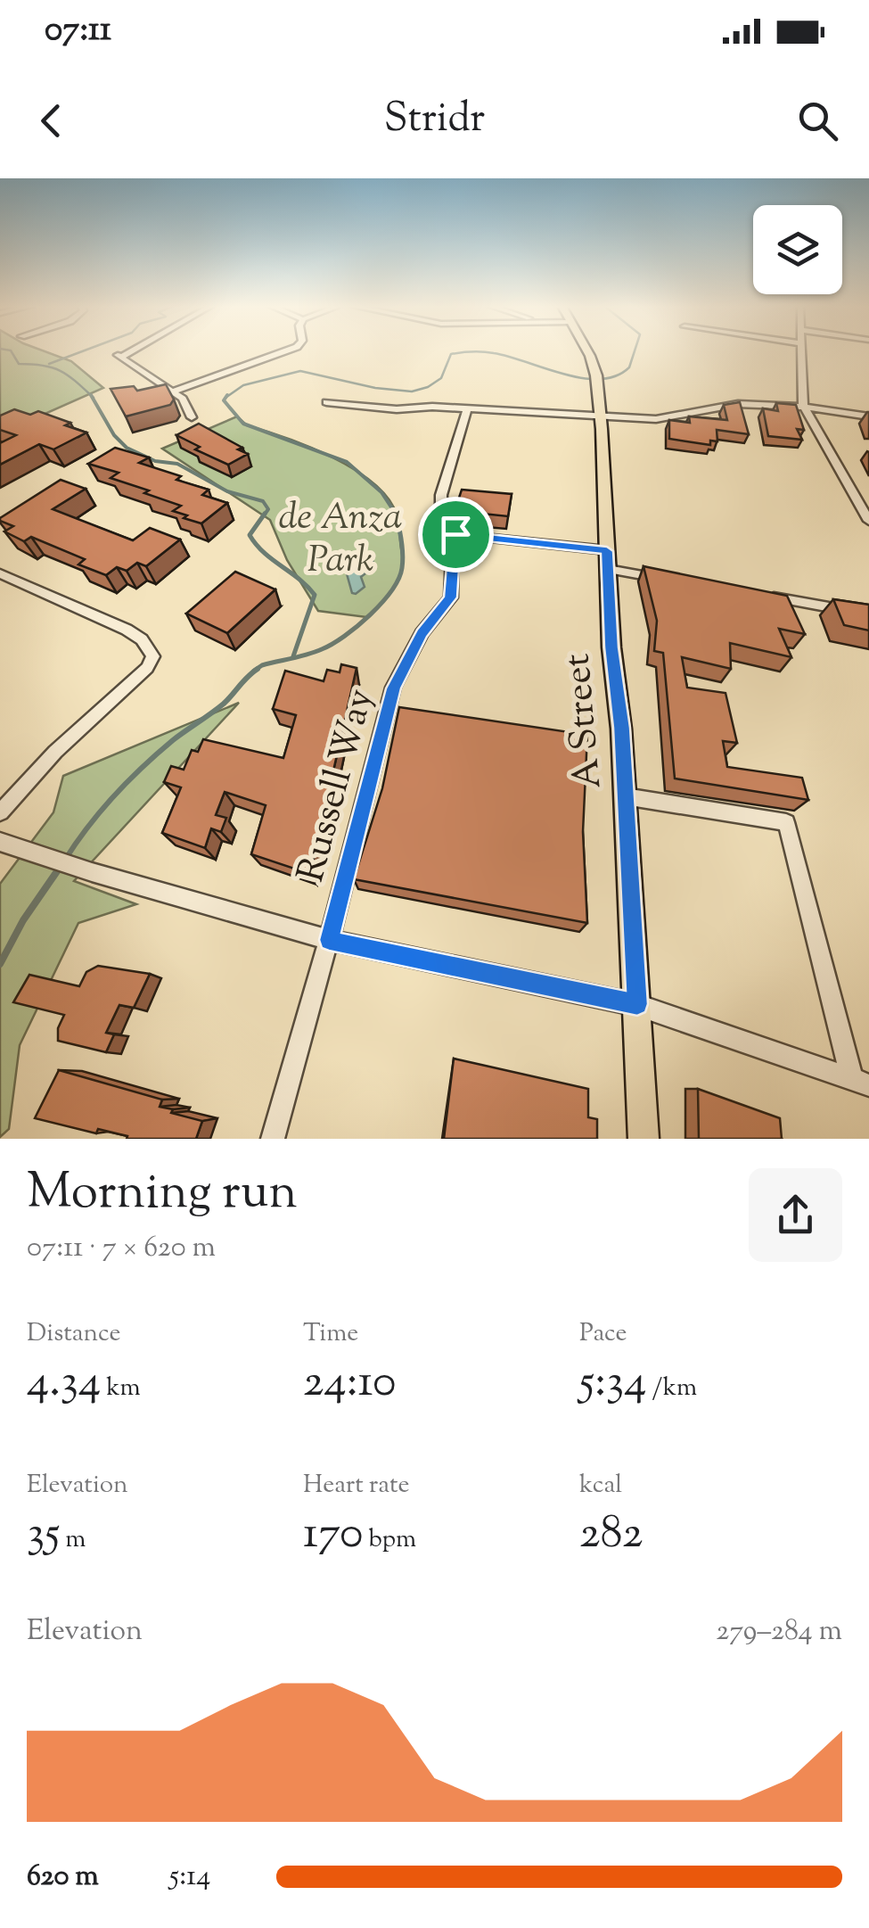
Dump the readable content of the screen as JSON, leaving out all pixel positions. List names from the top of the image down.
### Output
{
  "streets": {
    "main road": ["A Street"],
    "street": ["Russell Way"]
  },
  "parks": ["de Anza Park"],
  "page": {
    "status": "07:11",
    "header": "Stridr",
    "heading": ["Morning run", "07:11 · 7 × 620 m"],
    "stats": [
      ["Distance", "4.34 km"],
      ["Time", "24:10"],
      ["Pace", "5:34 /km"],
      ["Elevation", "35 m"],
      ["Heart rate", "170 bpm"],
      ["kcal", "282"]
    ],
    "chart": ["Elevation", "279–284 m"],
    "list": [
      {
        "name": "620 m",
        "note": "5:14"
      }
    ]
  }
}
